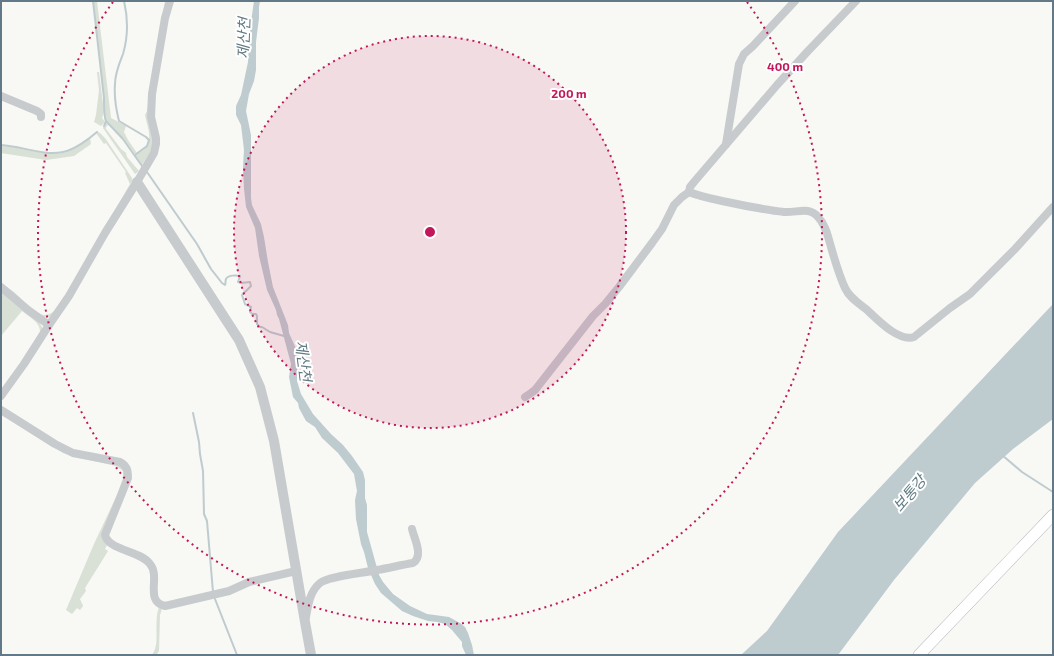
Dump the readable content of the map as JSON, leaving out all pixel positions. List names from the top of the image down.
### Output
{
  "water": ["제산천", "보통강"],
  "rings": ["400 m", "200 m"]
}
